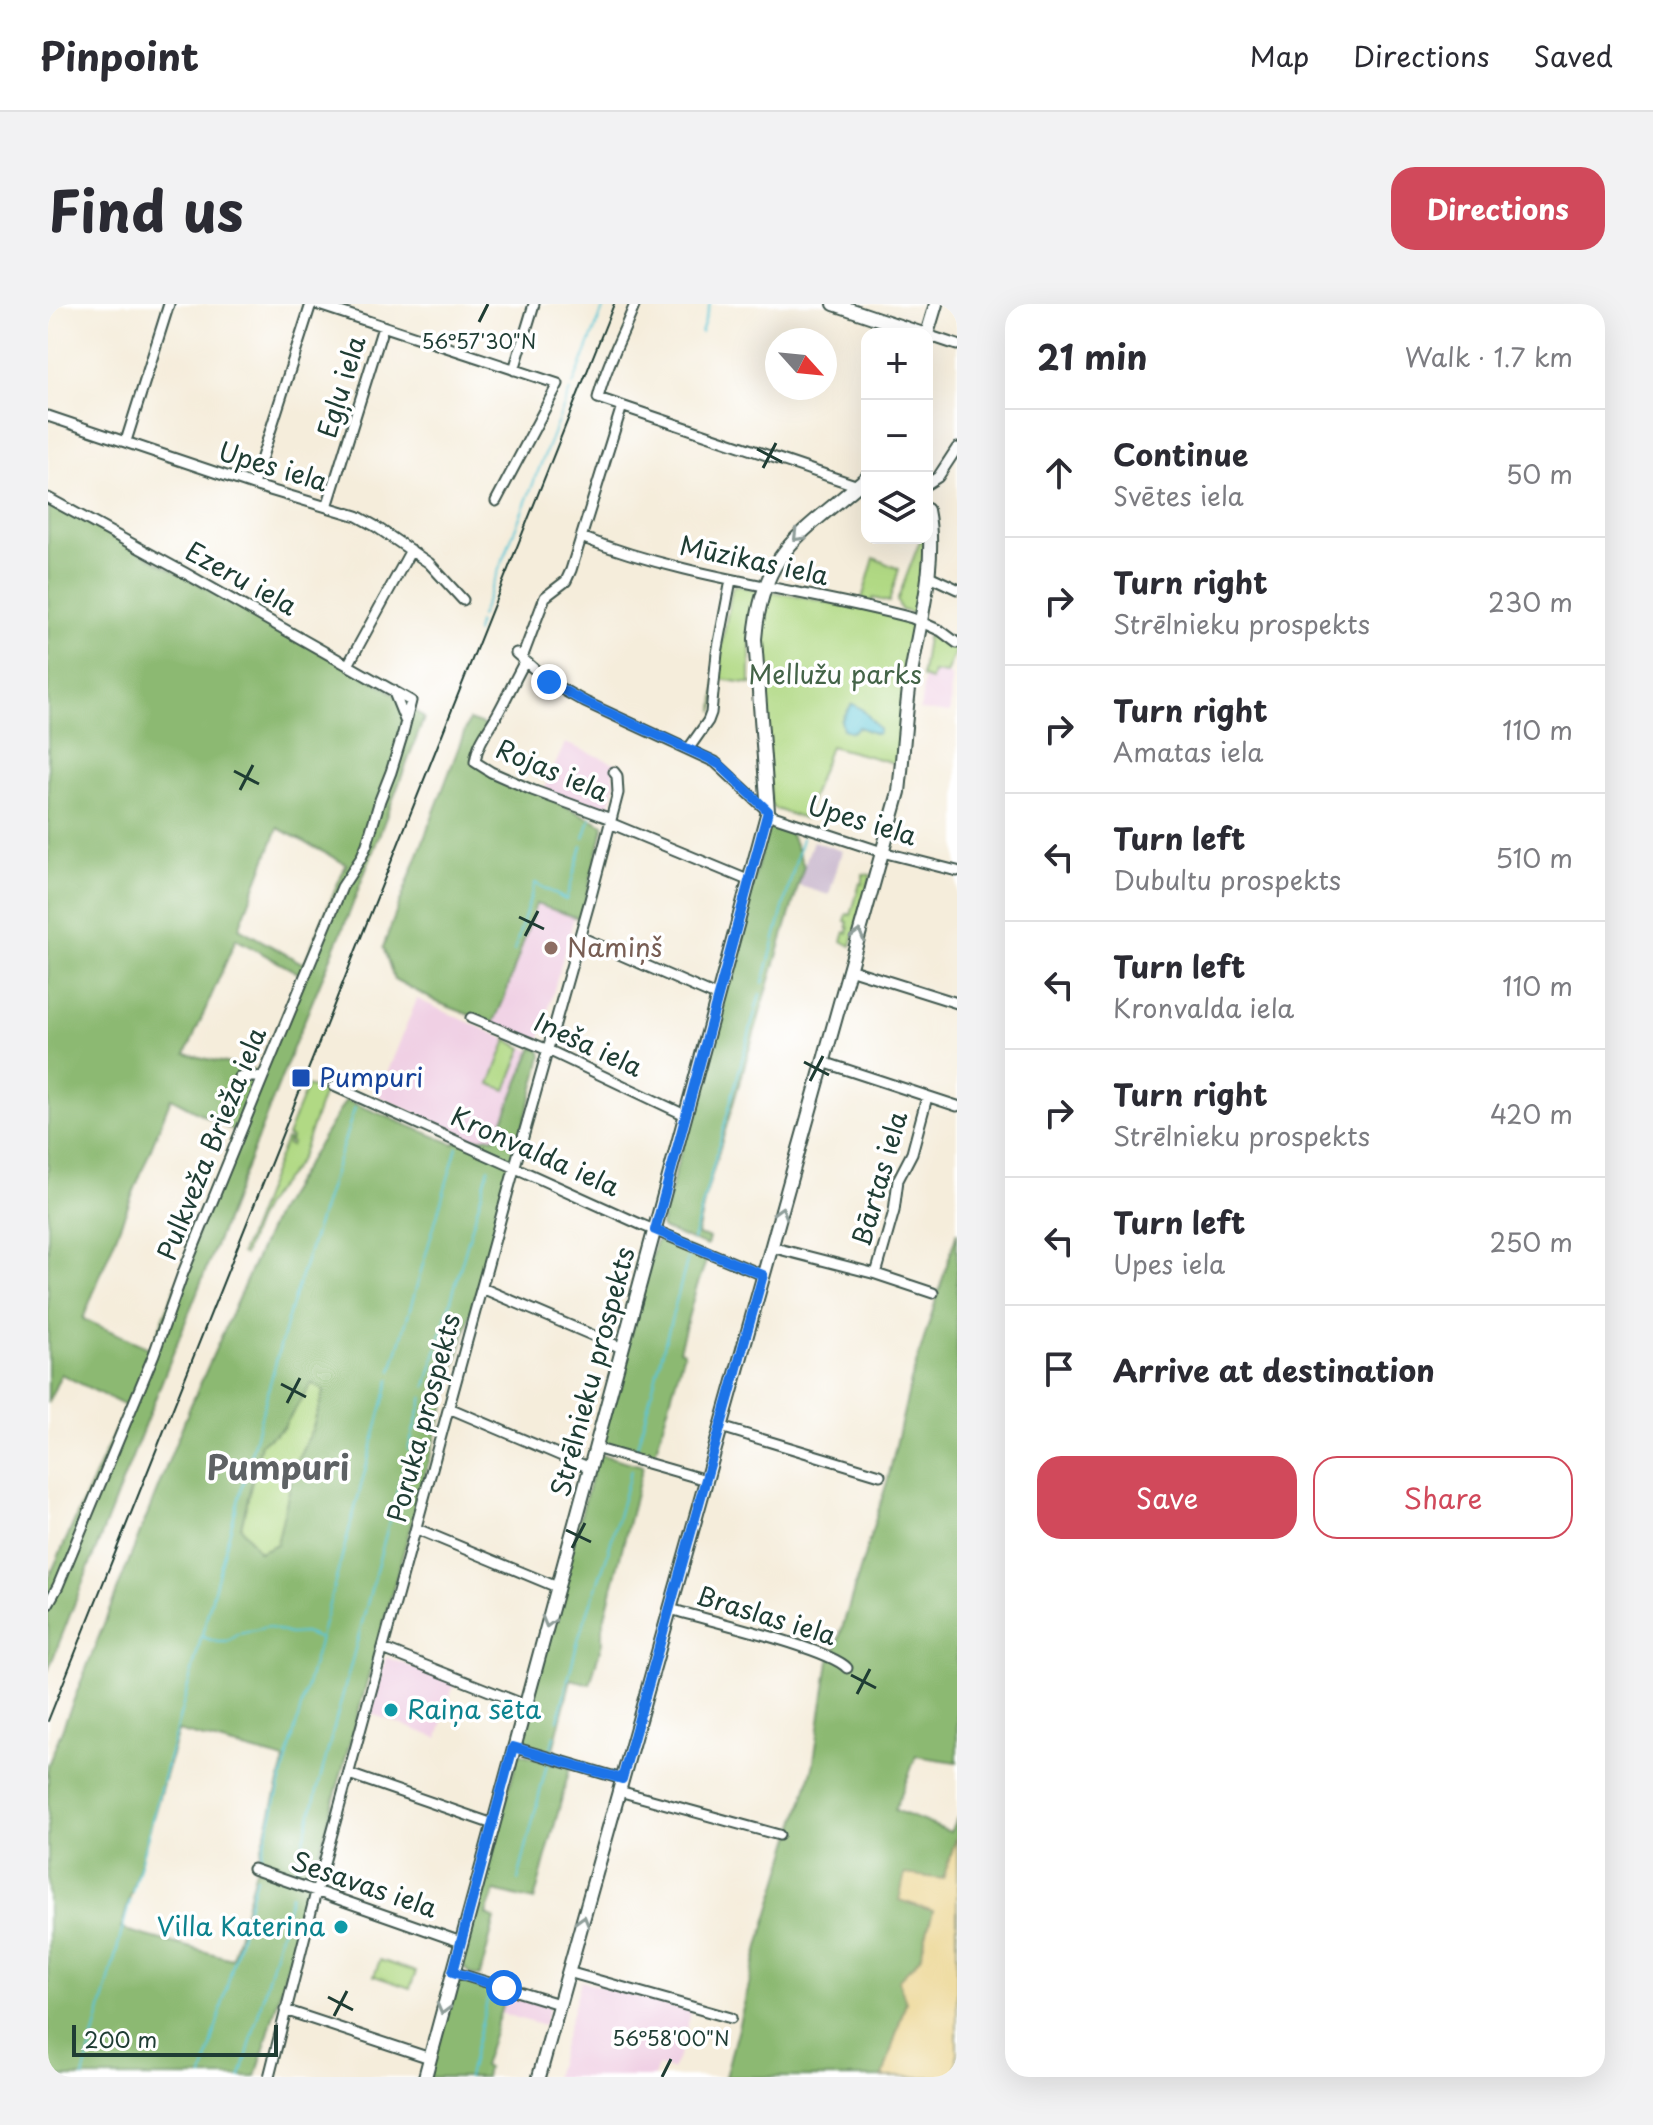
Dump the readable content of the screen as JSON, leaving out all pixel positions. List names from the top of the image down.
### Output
{
  "streets": {
    "main road": ["Strēlnieku prospekts"],
    "street": [
      "Egļu iela",
      "Upes iela",
      "Mūzikas iela",
      "Ezeru iela",
      "Rojas iela",
      "Ineša iela",
      "Pulkveža Brieža iela",
      "Kronvalda iela",
      "Bārtas iela",
      "Poruka prospekts",
      "Braslas iela",
      "Sesavas iela"
    ]
  },
  "crossings": [
    ["Egļu iela", "Upes iela"],
    ["Upes iela", "Rojas iela"],
    ["Upes iela", "Strēlnieku prospekts"],
    ["Mūzikas iela", "Strēlnieku prospekts"],
    ["Ezeru iela", "Pulkveža Brieža iela"],
    ["Rojas iela", "Strēlnieku prospekts"],
    ["Rojas iela", "Poruka prospekts"],
    ["Ineša iela", "Strēlnieku prospekts"],
    ["Ineša iela", "Poruka prospekts"],
    ["Kronvalda iela", "Strēlnieku prospekts"],
    ["Kronvalda iela", "Poruka prospekts"],
    ["Strēlnieku prospekts", "Sesavas iela"],
    ["Poruka prospekts", "Sesavas iela"]
  ],
  "districts": ["Pumpuri"],
  "parks": ["Mellužu parks"],
  "places": {
    "other": ["Namiņš", "Raiņa sēta", "Villa Katerina"],
    "transit": ["Pumpuri"]
  },
  "scale_bar": "200 m",
  "north": "bottom right",
  "page": {
    "header": "Pinpoint",
    "nav": ["Map", "Directions", "Saved"],
    "title": "Find us",
    "buttons": [
      "Directions",
      ["Save", "Share"]
    ],
    "heading": ["21 min", "Walk · 1.7 km"],
    "map_buttons": ["+", "−"],
    "list": [
      ["Continue", "Svētes iela", "50 m"],
      ["Turn right", "Strēlnieku prospekts", "230 m"],
      ["Turn right", "Amatas iela", "110 m"],
      ["Turn left", "Dubultu prospekts", "510 m"],
      ["Turn left", "Kronvalda iela", "110 m"],
      ["Turn right", "Strēlnieku prospekts", "420 m"],
      ["Turn left", "Upes iela", "250 m"],
      "Arrive at destination"
    ],
    "scale": "200 m"
  },
  "coordinates": ["56°57'30\"N", "56°58'00\"N"]
}
